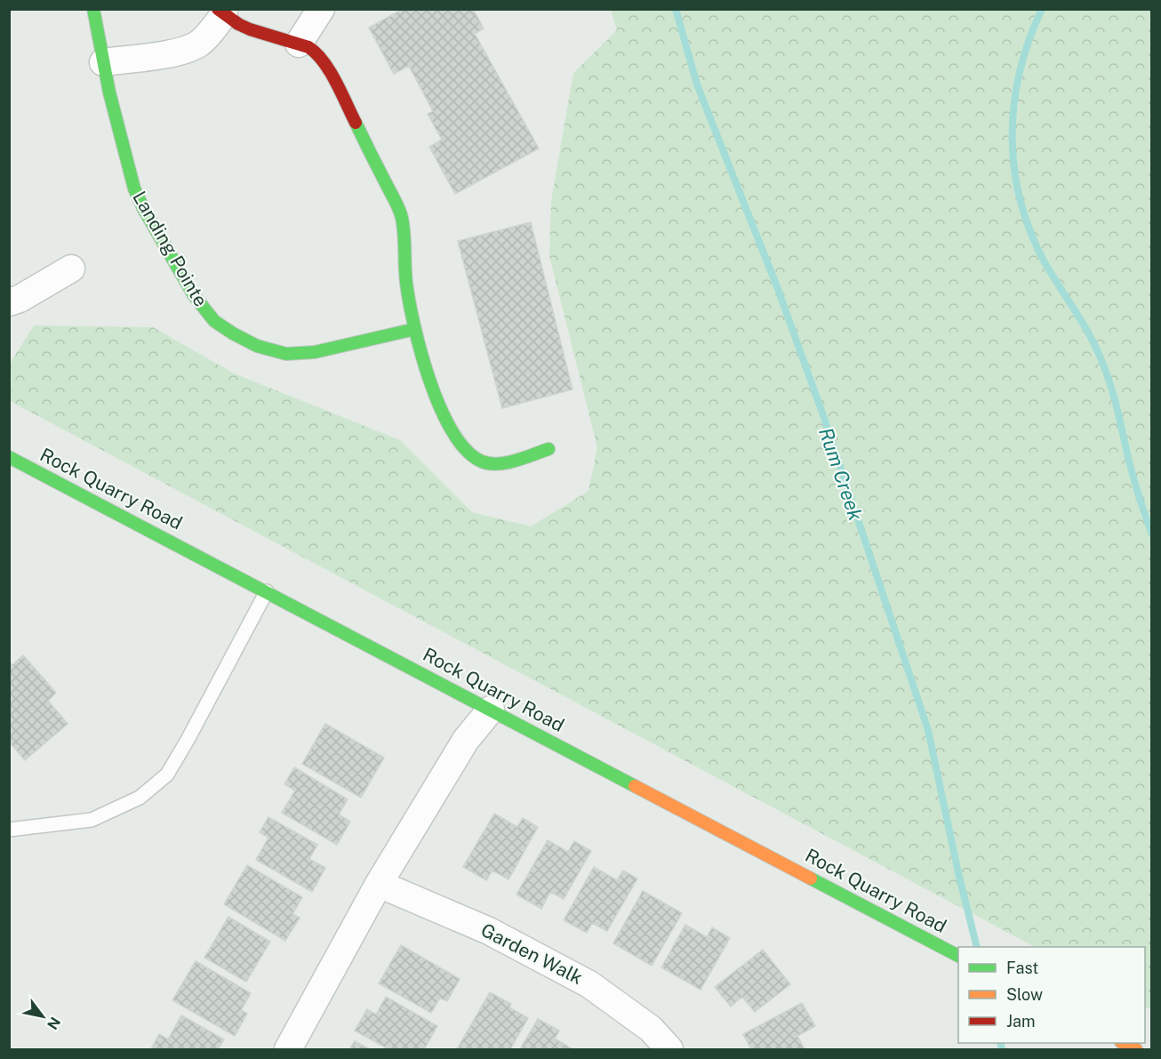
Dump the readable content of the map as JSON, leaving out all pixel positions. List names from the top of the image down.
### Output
{
  "streets": {
    "street": ["Landing Pointe", "Rock Quarry Road", "Garden Walk"]
  },
  "water": ["Rum Creek"],
  "legend": ["Fast", "Slow", "Jam"],
  "north": "bottom right"
}
